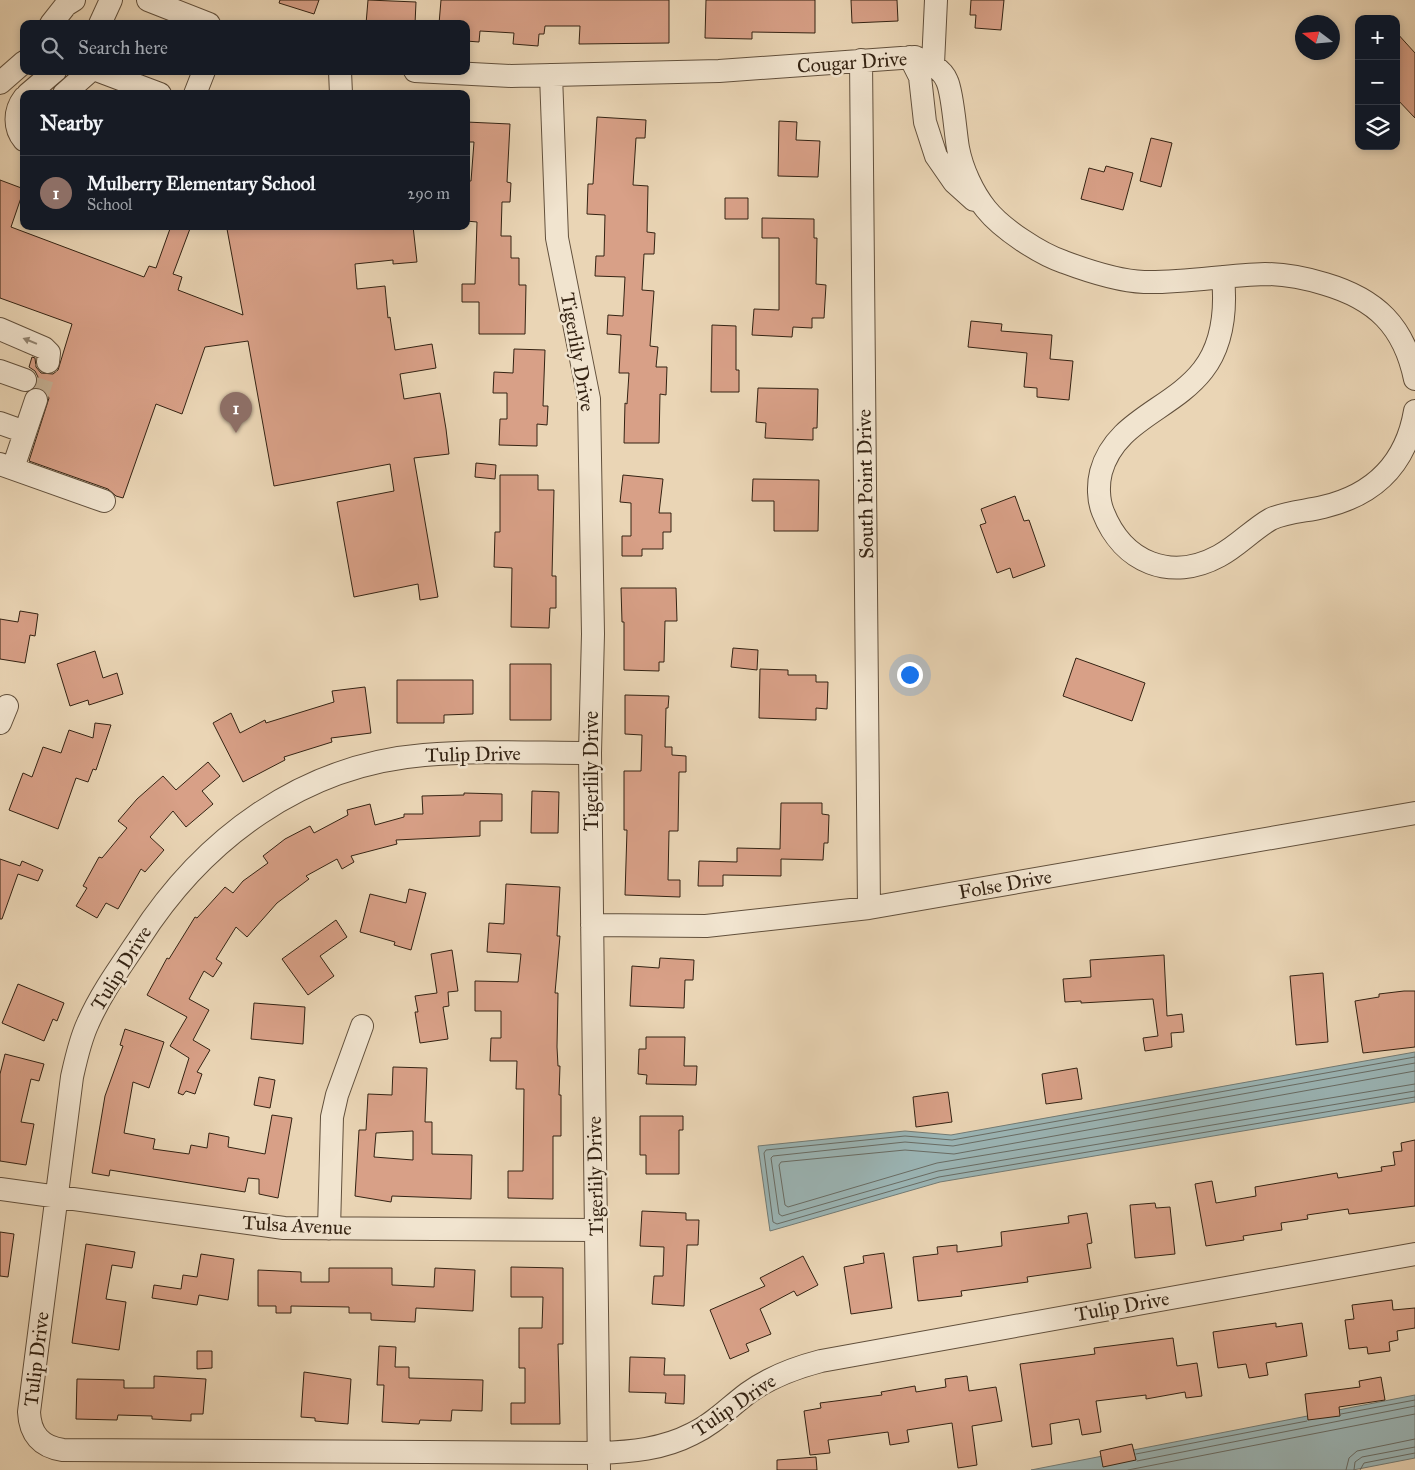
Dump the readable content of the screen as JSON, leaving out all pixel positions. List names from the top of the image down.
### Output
{
  "streets": {
    "street": [
      "Cougar Drive",
      "Tigerlily Drive",
      "South Point Drive",
      "Tulip Drive",
      "Folse Drive",
      "Tulsa Avenue"
    ]
  },
  "crossings": [
    ["Cougar Drive", "Tigerlily Drive"],
    ["Cougar Drive", "South Point Drive"],
    ["Tigerlily Drive", "Tulip Drive"],
    ["Tigerlily Drive", "Folse Drive"],
    ["Tigerlily Drive", "Tulsa Avenue"],
    ["South Point Drive", "Folse Drive"],
    ["Tulip Drive", "Tulsa Avenue"]
  ],
  "north": "left",
  "page": {
    "map_buttons": ["+", "−"],
    "search": "Search here",
    "heading": "Nearby",
    "list": [
      {
        "mark": "1",
        "name": "Mulberry Elementary School",
        "note": "School",
        "value": "290 m"
      }
    ],
    "pins": "1"
  }
}
